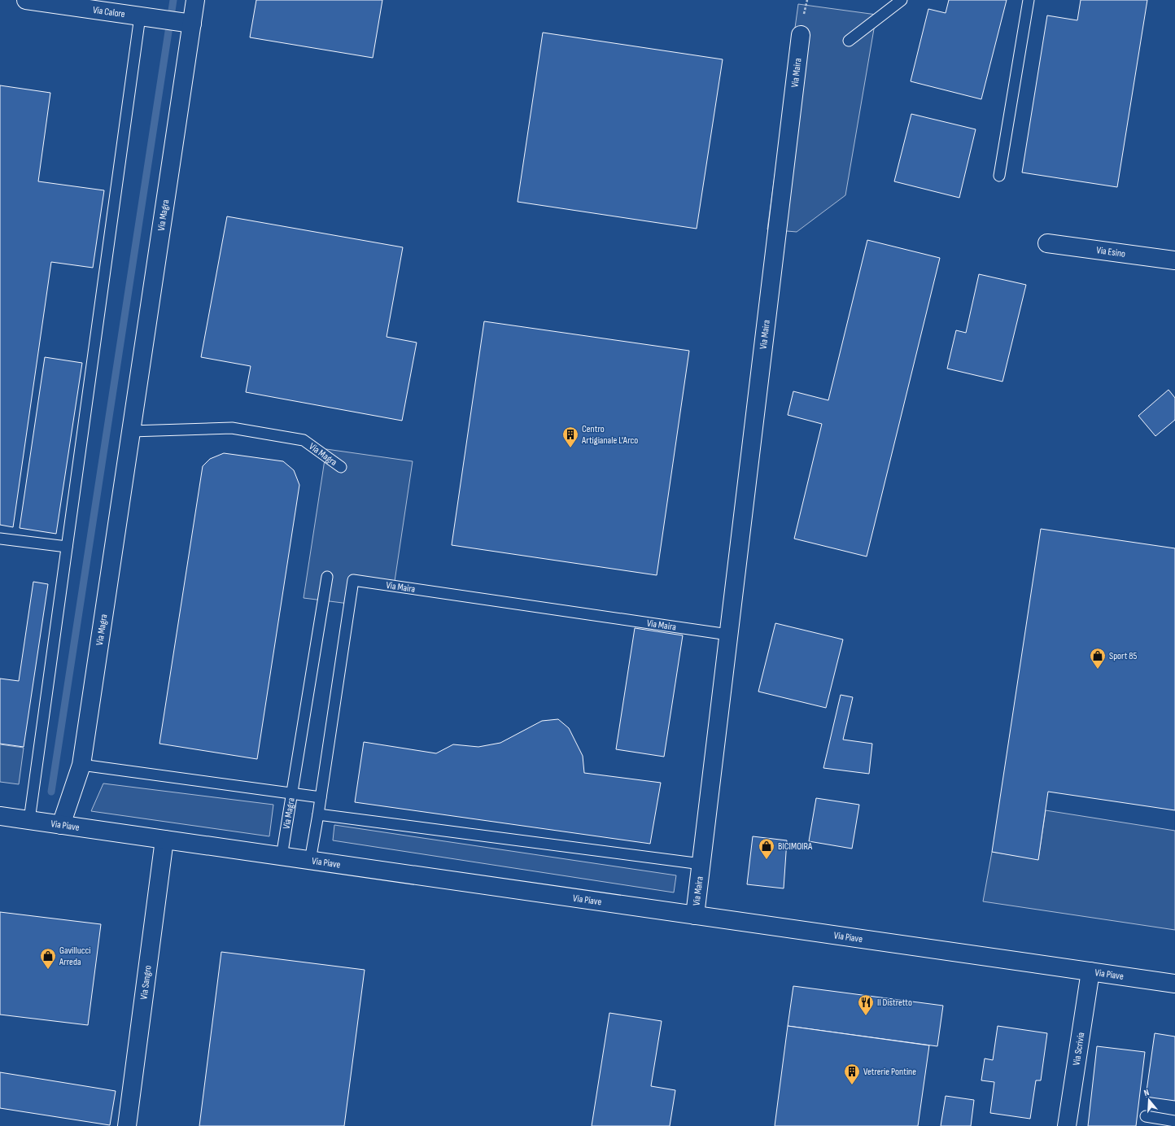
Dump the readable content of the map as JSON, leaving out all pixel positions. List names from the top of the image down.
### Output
{
  "streets": {
    "street": [
      "Via Calore",
      "Via Maira",
      "Via Magra",
      "Via Esino",
      "Via Piave",
      "Via Sangro",
      "Via Scrivia"
    ]
  },
  "crossings": [
    ["Via Calore", "Via Magra"],
    ["Via Maira", "Via Piave"],
    ["Via Magra", "Via Piave"],
    ["Via Piave", "Via Sangro"],
    ["Via Piave", "Via Scrivia"]
  ],
  "places": {
    "building": ["Centro Artigianale L'Arco", "Vetrerie Pontine"],
    "shop": ["Sport 85", "BICIMOIRA", "Gavillucci Arreda"],
    "restaurant": ["Il Distretto"]
  },
  "north": "top"
}
